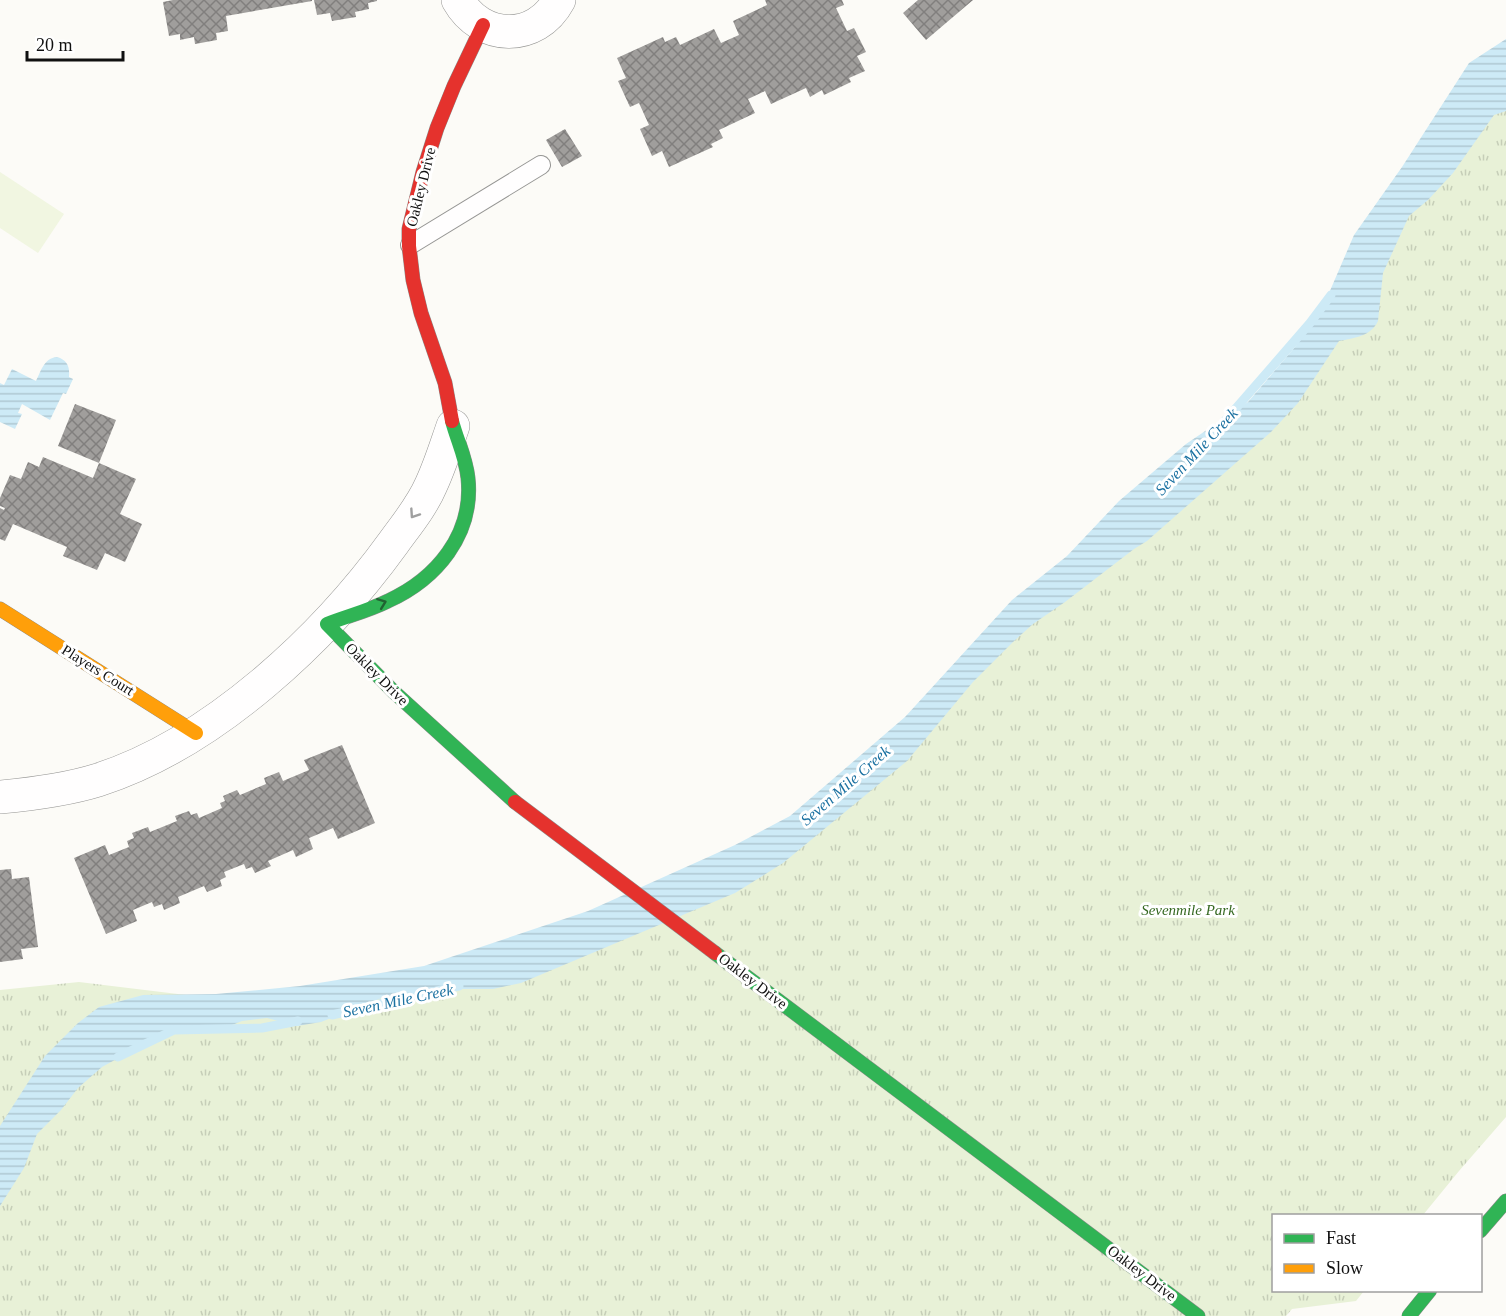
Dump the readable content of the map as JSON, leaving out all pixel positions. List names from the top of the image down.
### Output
{
  "streets": {
    "street": ["Oakley Drive", "Players Court"]
  },
  "water": ["Seven Mile Creek"],
  "parks": ["Sevenmile Park"],
  "legend": ["Fast", "Slow"],
  "scale_bar": "20 m"
}
